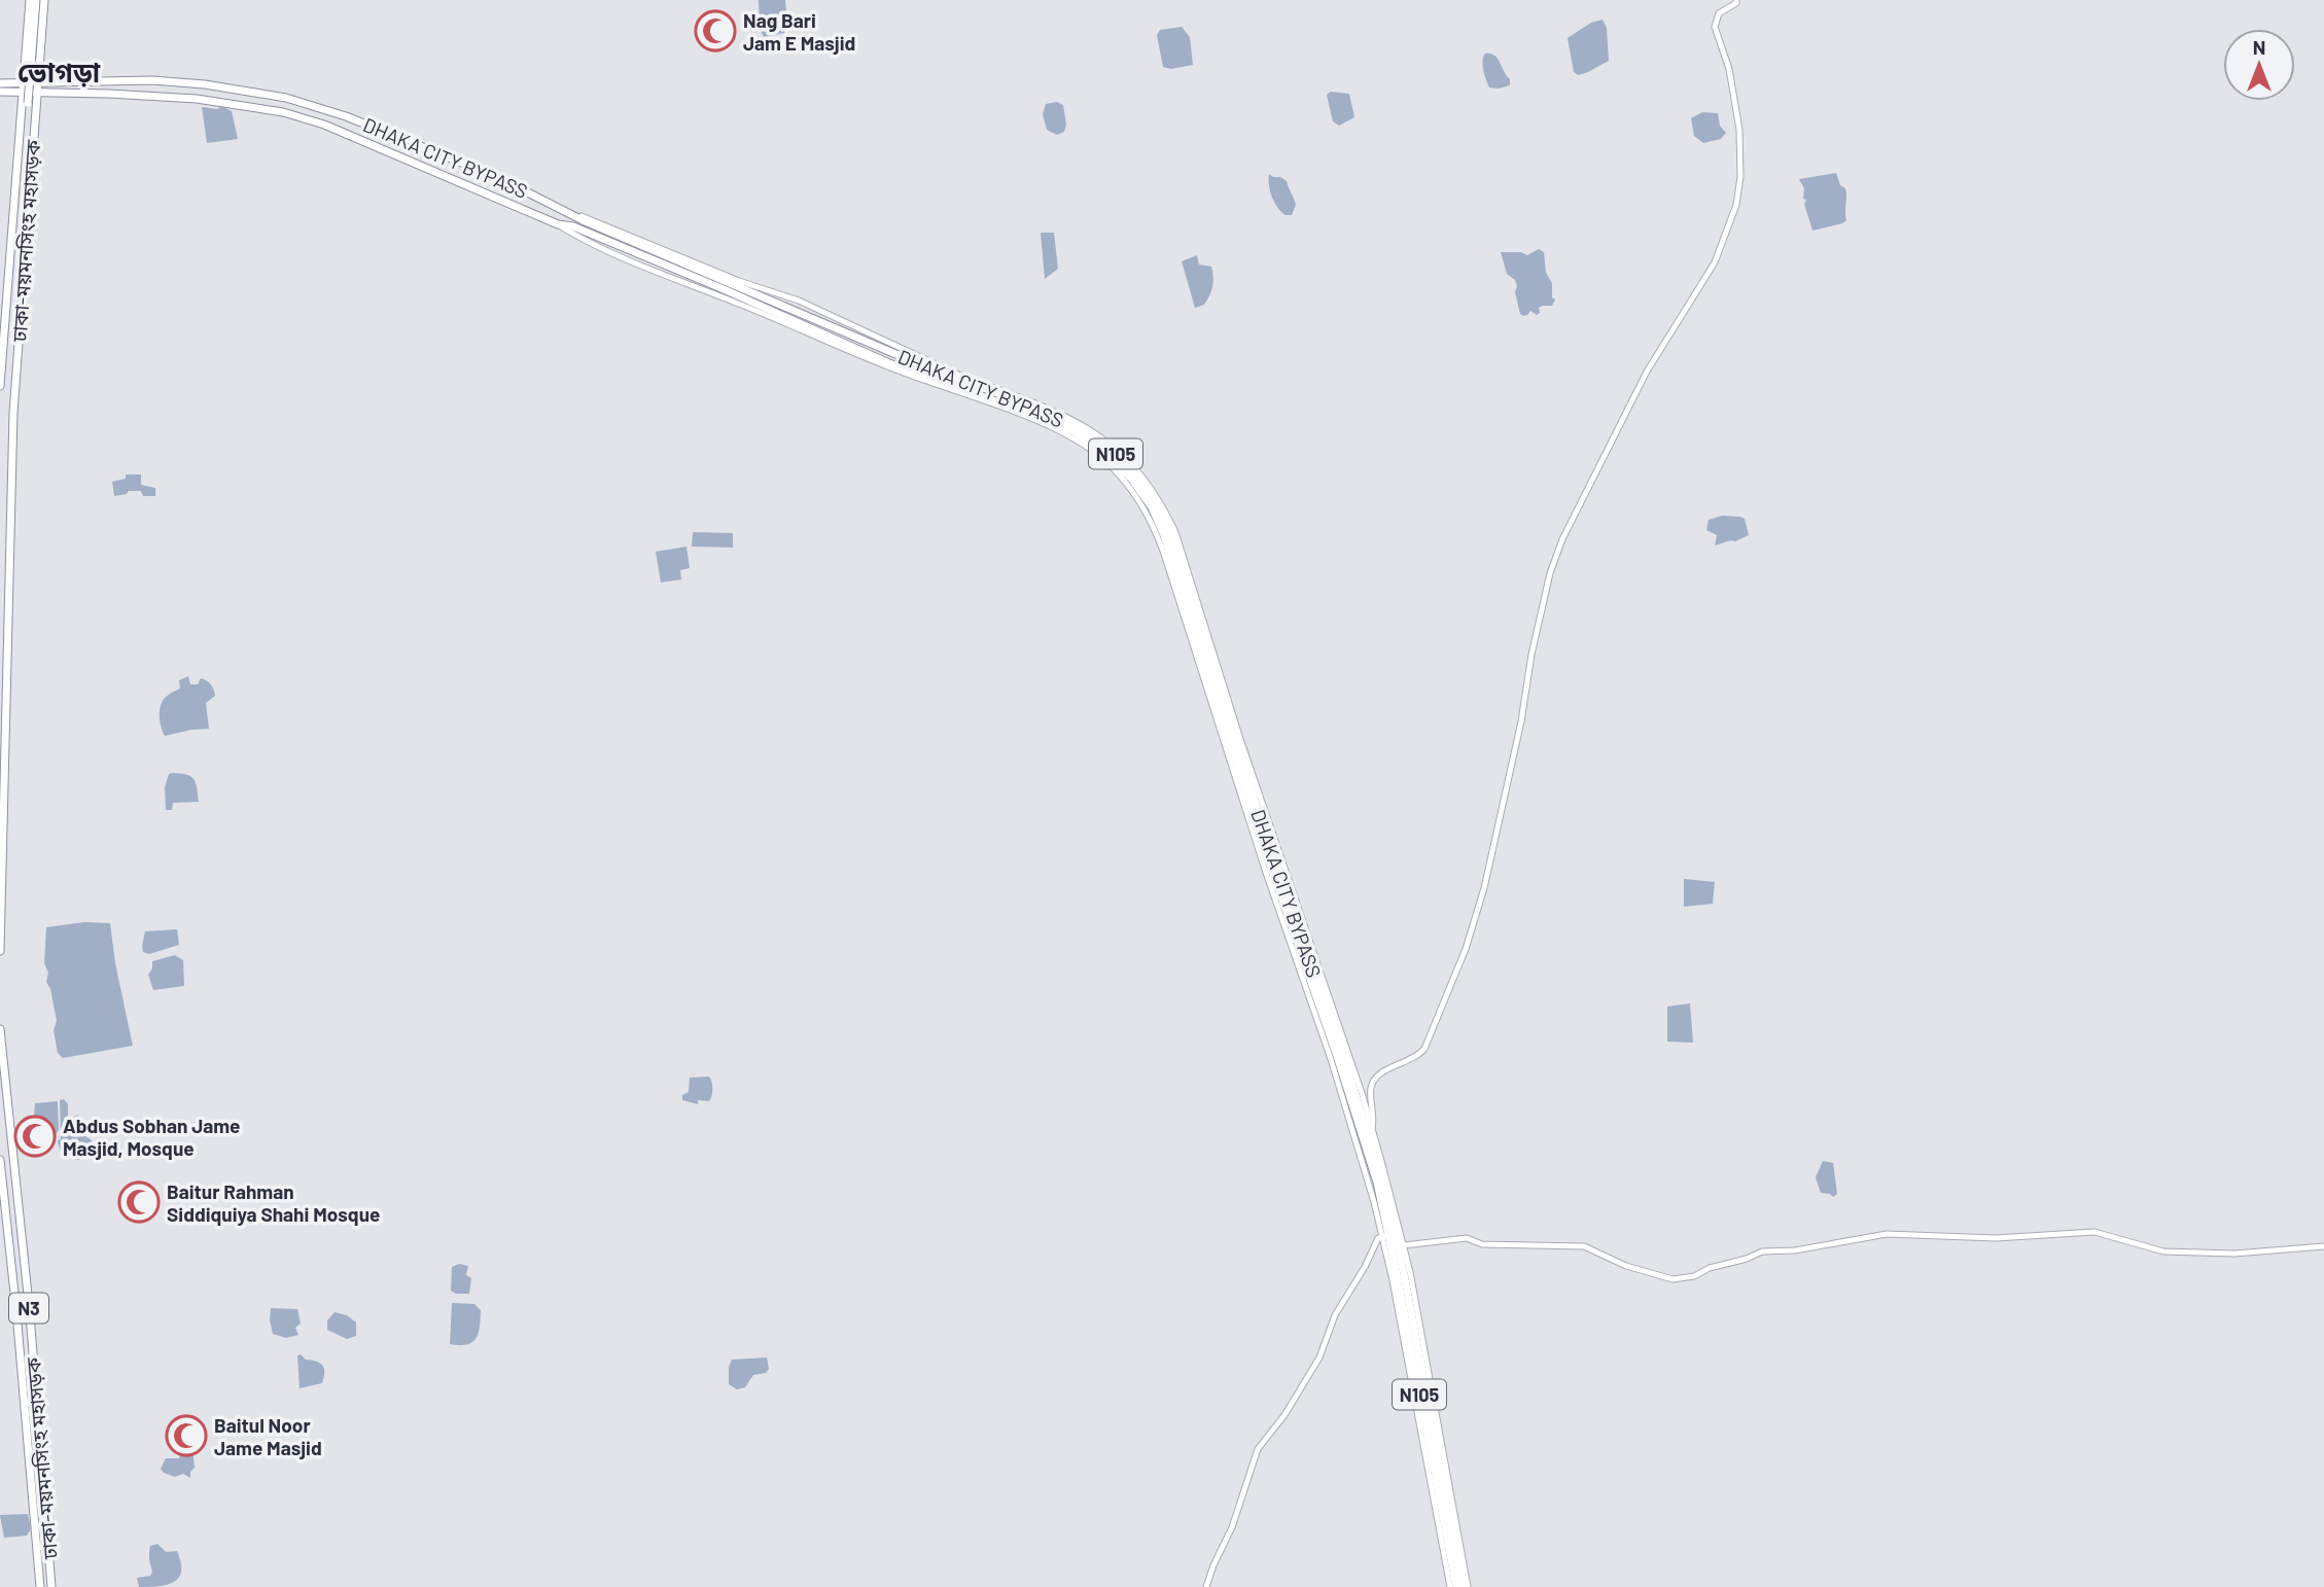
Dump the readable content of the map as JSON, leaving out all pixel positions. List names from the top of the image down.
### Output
{
  "streets": {
    "highway": [
      "DHAKA CITY BYPASS",
      "ঢাকা-ময়মনসিংহ মহাসড়ক",
      "N105",
      "N3"
    ]
  },
  "crossings": [
    ["DHAKA CITY BYPASS", "ঢাকা-ময়মনসিংহ মহাসড়ক"]
  ],
  "districts": ["ভোগড়া"],
  "places": {
    "mosque": [
      "Nag Bari Jam E Masjid",
      "Abdus Sobhan Jame Masjid, Mosque",
      "Baitur Rahman Siddiquiya Shahi Mosque",
      "Baitul Noor Jame Masjid"
    ]
  },
  "north": "top"
}
